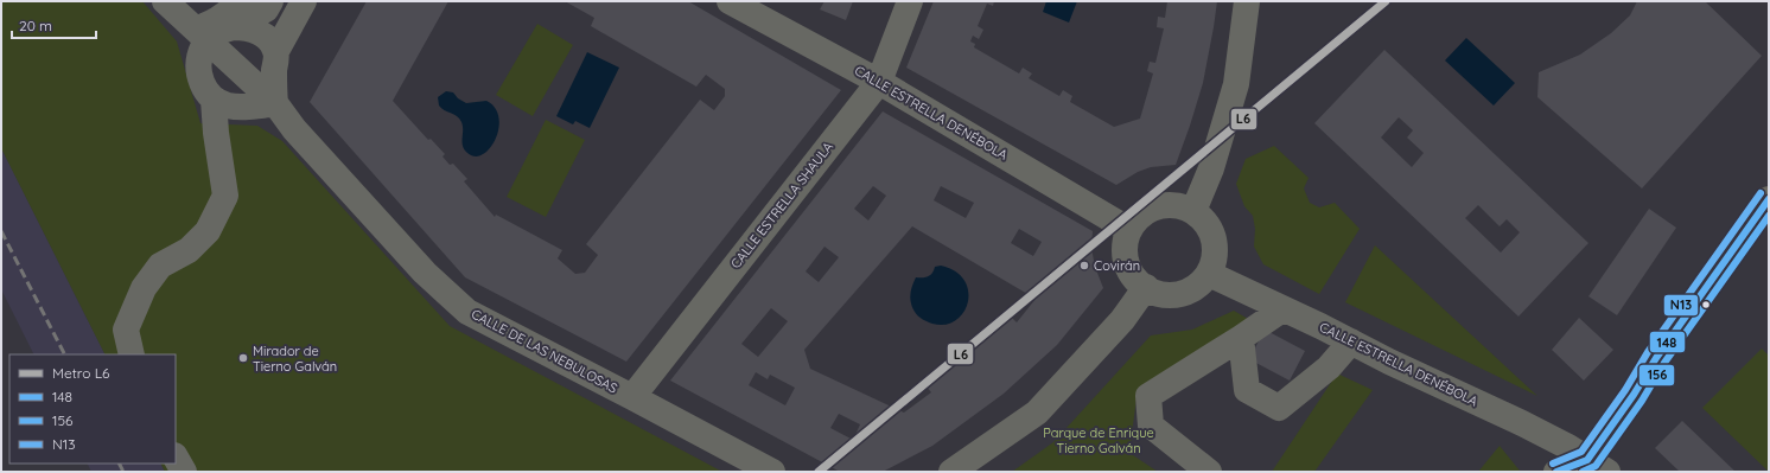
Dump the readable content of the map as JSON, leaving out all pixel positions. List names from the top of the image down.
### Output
{
  "streets": {
    "street": ["CALLE ESTRELLA DENÉBOLA", "CALLE ESTRELLA SHAULA", "CALLE DE LAS NEBULOSAS"]
  },
  "crossings": [
    ["CALLE ESTRELLA DENÉBOLA", "CALLE ESTRELLA SHAULA"],
    ["CALLE ESTRELLA SHAULA", "CALLE DE LAS NEBULOSAS"]
  ],
  "parks": ["Parque de Enrique Tierno Galván"],
  "places": ["Covirán", "Mirador de Tierno Galván"],
  "lines": [
    "metro line L6",
    "transit line N13",
    "transit line 148",
    "transit line 156"
  ],
  "legend": [
    "Metro L6",
    "148",
    "156",
    "N13"
  ],
  "scale_bar": "20 m"
}
